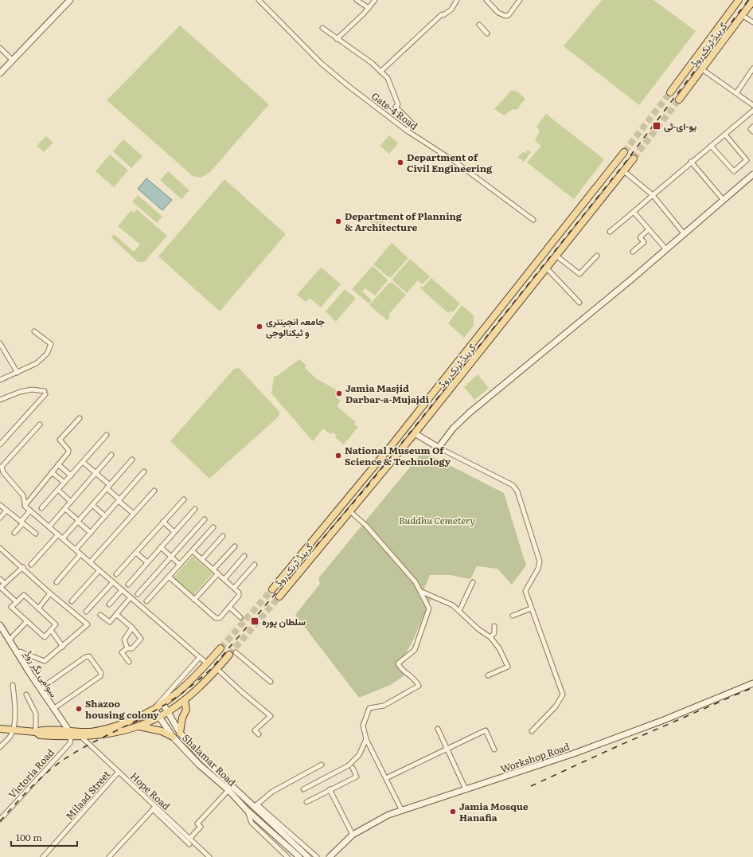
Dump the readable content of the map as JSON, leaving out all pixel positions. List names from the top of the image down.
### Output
{
  "streets": {
    "main road": [
      "گرینڈ ٹرنک روڈ",
      "سوامی نگر روڈ",
      "Workshop Road",
      "Shalamar Road"
    ],
    "street": [
      "Gate-4 Road",
      "Victoria Road",
      "Hope Road",
      "Milaad Street"
    ]
  },
  "crossings": [
    ["سوامی نگر روڈ", "Victoria Road"],
    ["Hope Road", "Milaad Street"]
  ],
  "parks": ["Buddhu Cemetery"],
  "places": {
    "transit": ["یو-ای-ٹی", "سلطان پورہ"],
    "other": [
      "Department of Civil Engineering",
      "Department of Planning & Architecture",
      "جامعہ انجینئری و ٹیکنالوجی",
      "Jamia Masjid Darbar-a-Mujajdi",
      "National Museum Of Science & Technology",
      "Shazoo housing colony",
      "Jamia Mosque Hanafia"
    ]
  },
  "scale_bar": "100 m"
}
